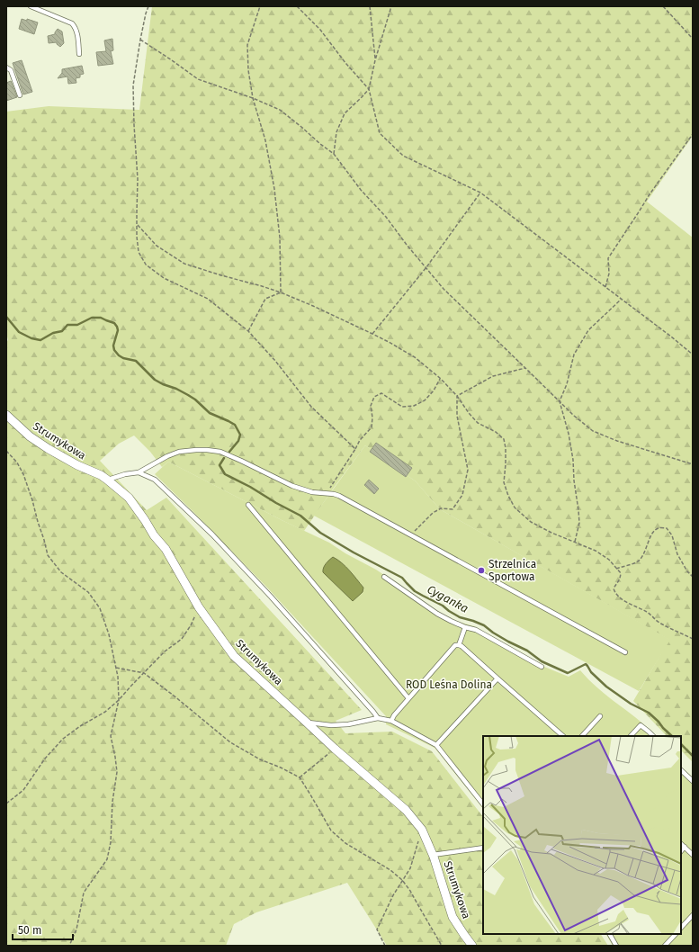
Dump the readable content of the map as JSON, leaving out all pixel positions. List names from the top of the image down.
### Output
{
  "streets": {
    "street": ["Strumykowa"]
  },
  "water": ["Cyganka"],
  "parks": ["ROD Leśna Dolina"],
  "places": ["Strzelnica Sportowa"],
  "scale_bar": "50 m"
}
